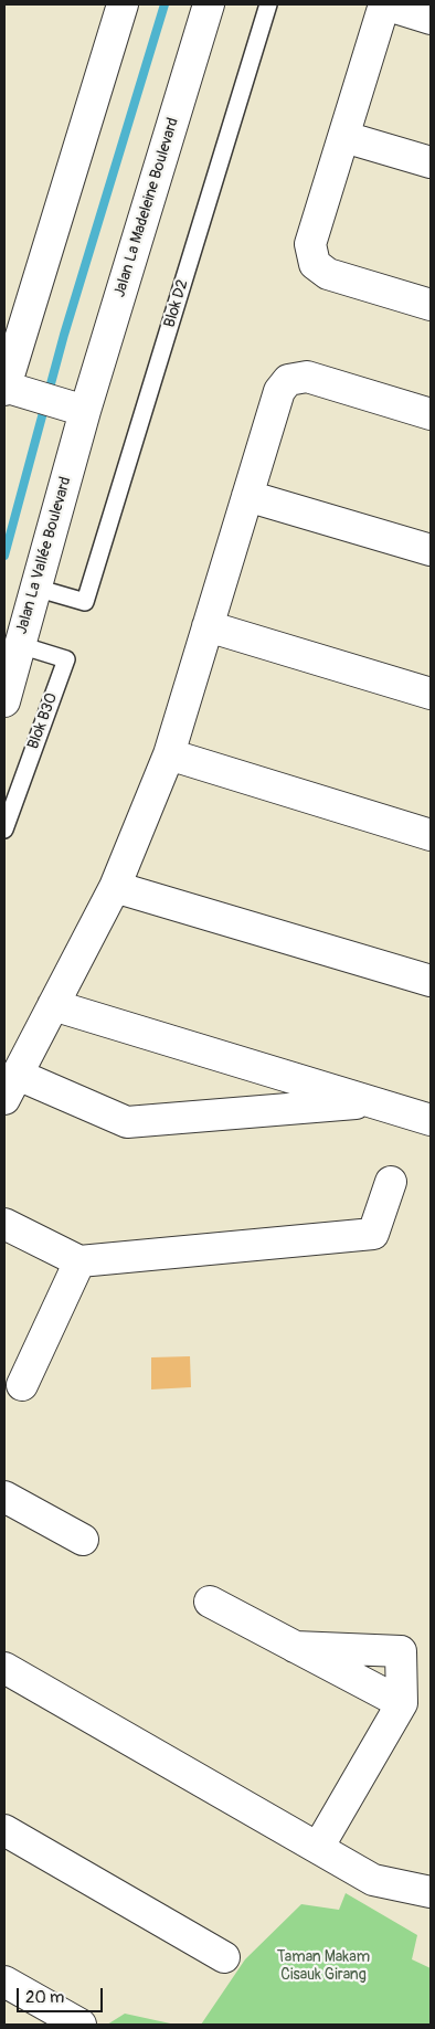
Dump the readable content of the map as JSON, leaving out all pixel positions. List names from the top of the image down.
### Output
{
  "streets": {
    "street": ["Jalan La Madeleine Boulevard", "Jalan La Vallée Boulevard"],
    "lane": ["Blok D2", "Blok B30"]
  },
  "crossings": [
    ["Jalan La Madeleine Boulevard", "Jalan La Vallée Boulevard"],
    ["Blok D2", "Jalan La Vallée Boulevard"],
    ["Jalan La Vallée Boulevard", "Blok B30"]
  ],
  "parks": ["Taman Makam Cisauk Girang"],
  "scale_bar": "20 m"
}
